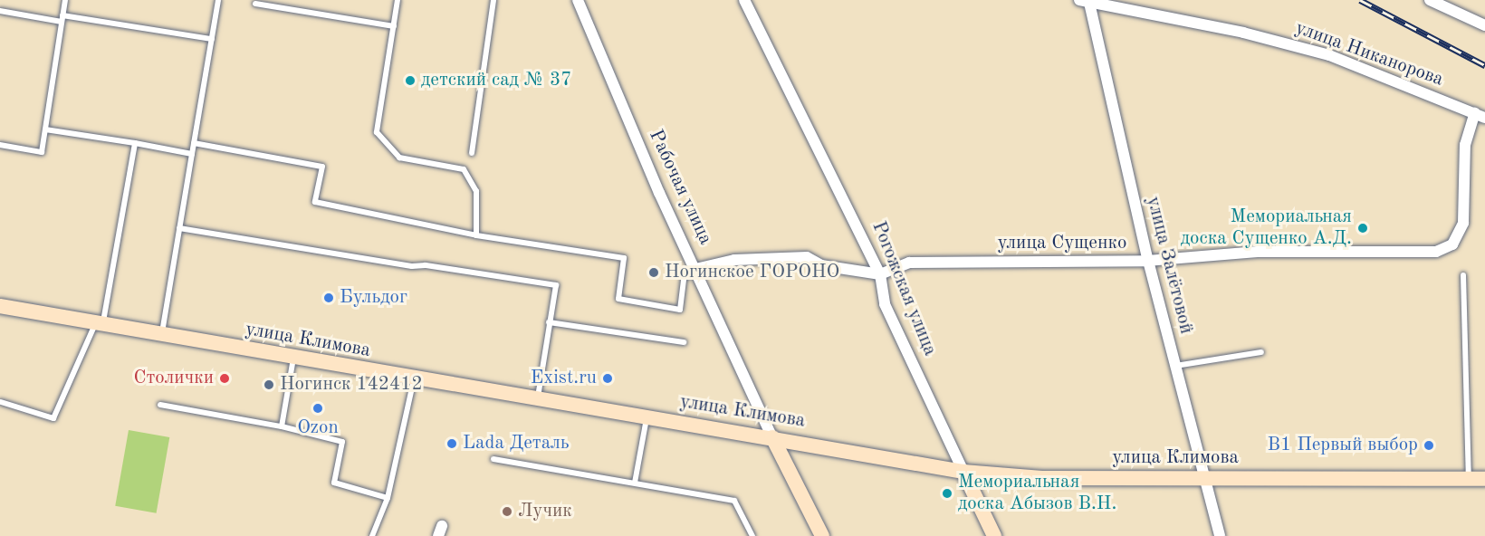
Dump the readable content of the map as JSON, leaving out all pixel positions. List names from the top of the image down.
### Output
{
  "streets": {
    "main road": ["Рабочая улица", "Рогожская улица", "улица Климова"],
    "street": ["улица Никанорова", "улица Сущенко", "улица Залётовой"]
  },
  "crossings": [
    ["улица Никанорова", "улица Сущенко"],
    ["улица Никанорова", "улица Залётовой"],
    ["Рабочая улица", "улица Климова"],
    ["улица Сущенко", "улица Залётовой"],
    ["улица Сущенко", "Рогожская улица"],
    ["улица Залётовой", "улица Климова"],
    ["Рогожская улица", "улица Климова"]
  ],
  "places": [
    "детский сад № 37",
    "Мемориальная доска Сущенко А.Д.",
    "Ногинское ГОРОНО",
    "Бульдог",
    "Столички",
    "Exist.ru",
    "Ногинск 142412",
    "Ozon",
    "Lada Деталь",
    "В1 Первый выбор",
    "Мемориальная доска Абызов В.Н.",
    "Лучик"
  ]
}
